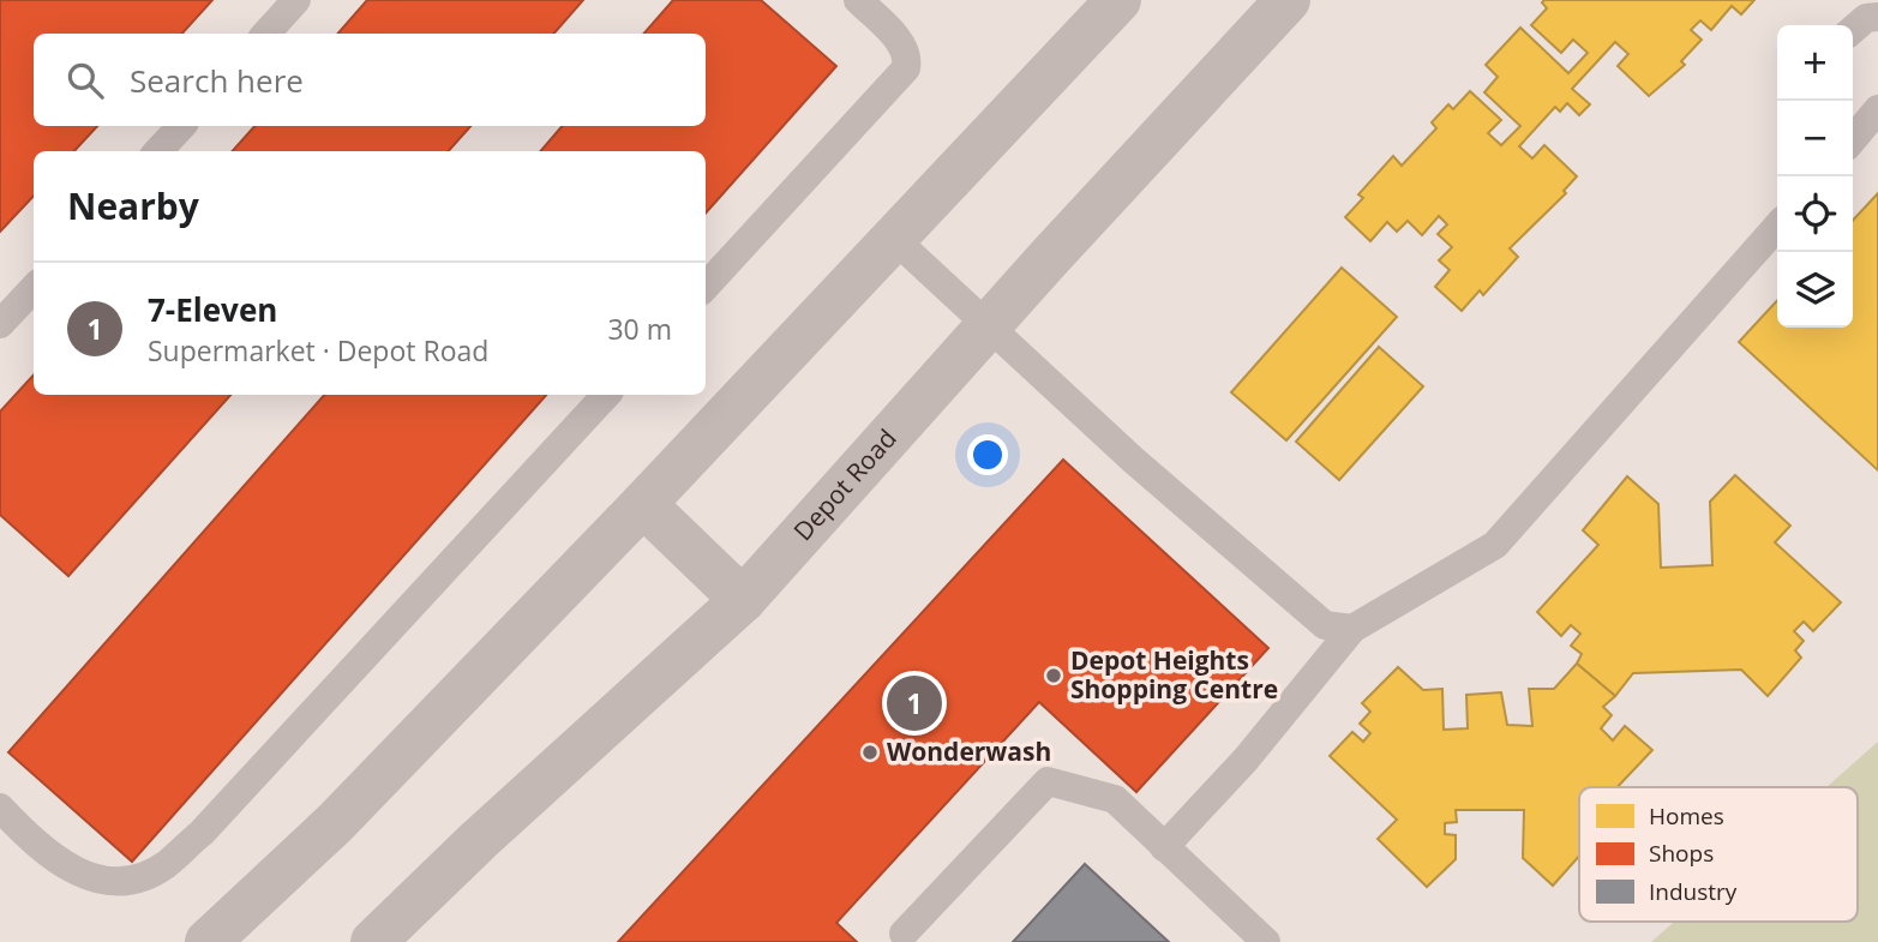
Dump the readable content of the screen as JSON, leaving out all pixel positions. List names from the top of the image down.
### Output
{
  "streets": {
    "street": ["Depot Road"]
  },
  "places": ["Depot Heights Shopping Centre", "Wonderwash"],
  "legend": ["Homes", "Shops", "Industry"],
  "page": {
    "map_buttons": ["+", "−"],
    "search": "Search here",
    "heading": "Nearby",
    "list": [
      {
        "mark": "1",
        "name": "7-Eleven",
        "note": "Supermarket · Depot Road",
        "value": "30 m"
      }
    ],
    "pins": "1"
  }
}
